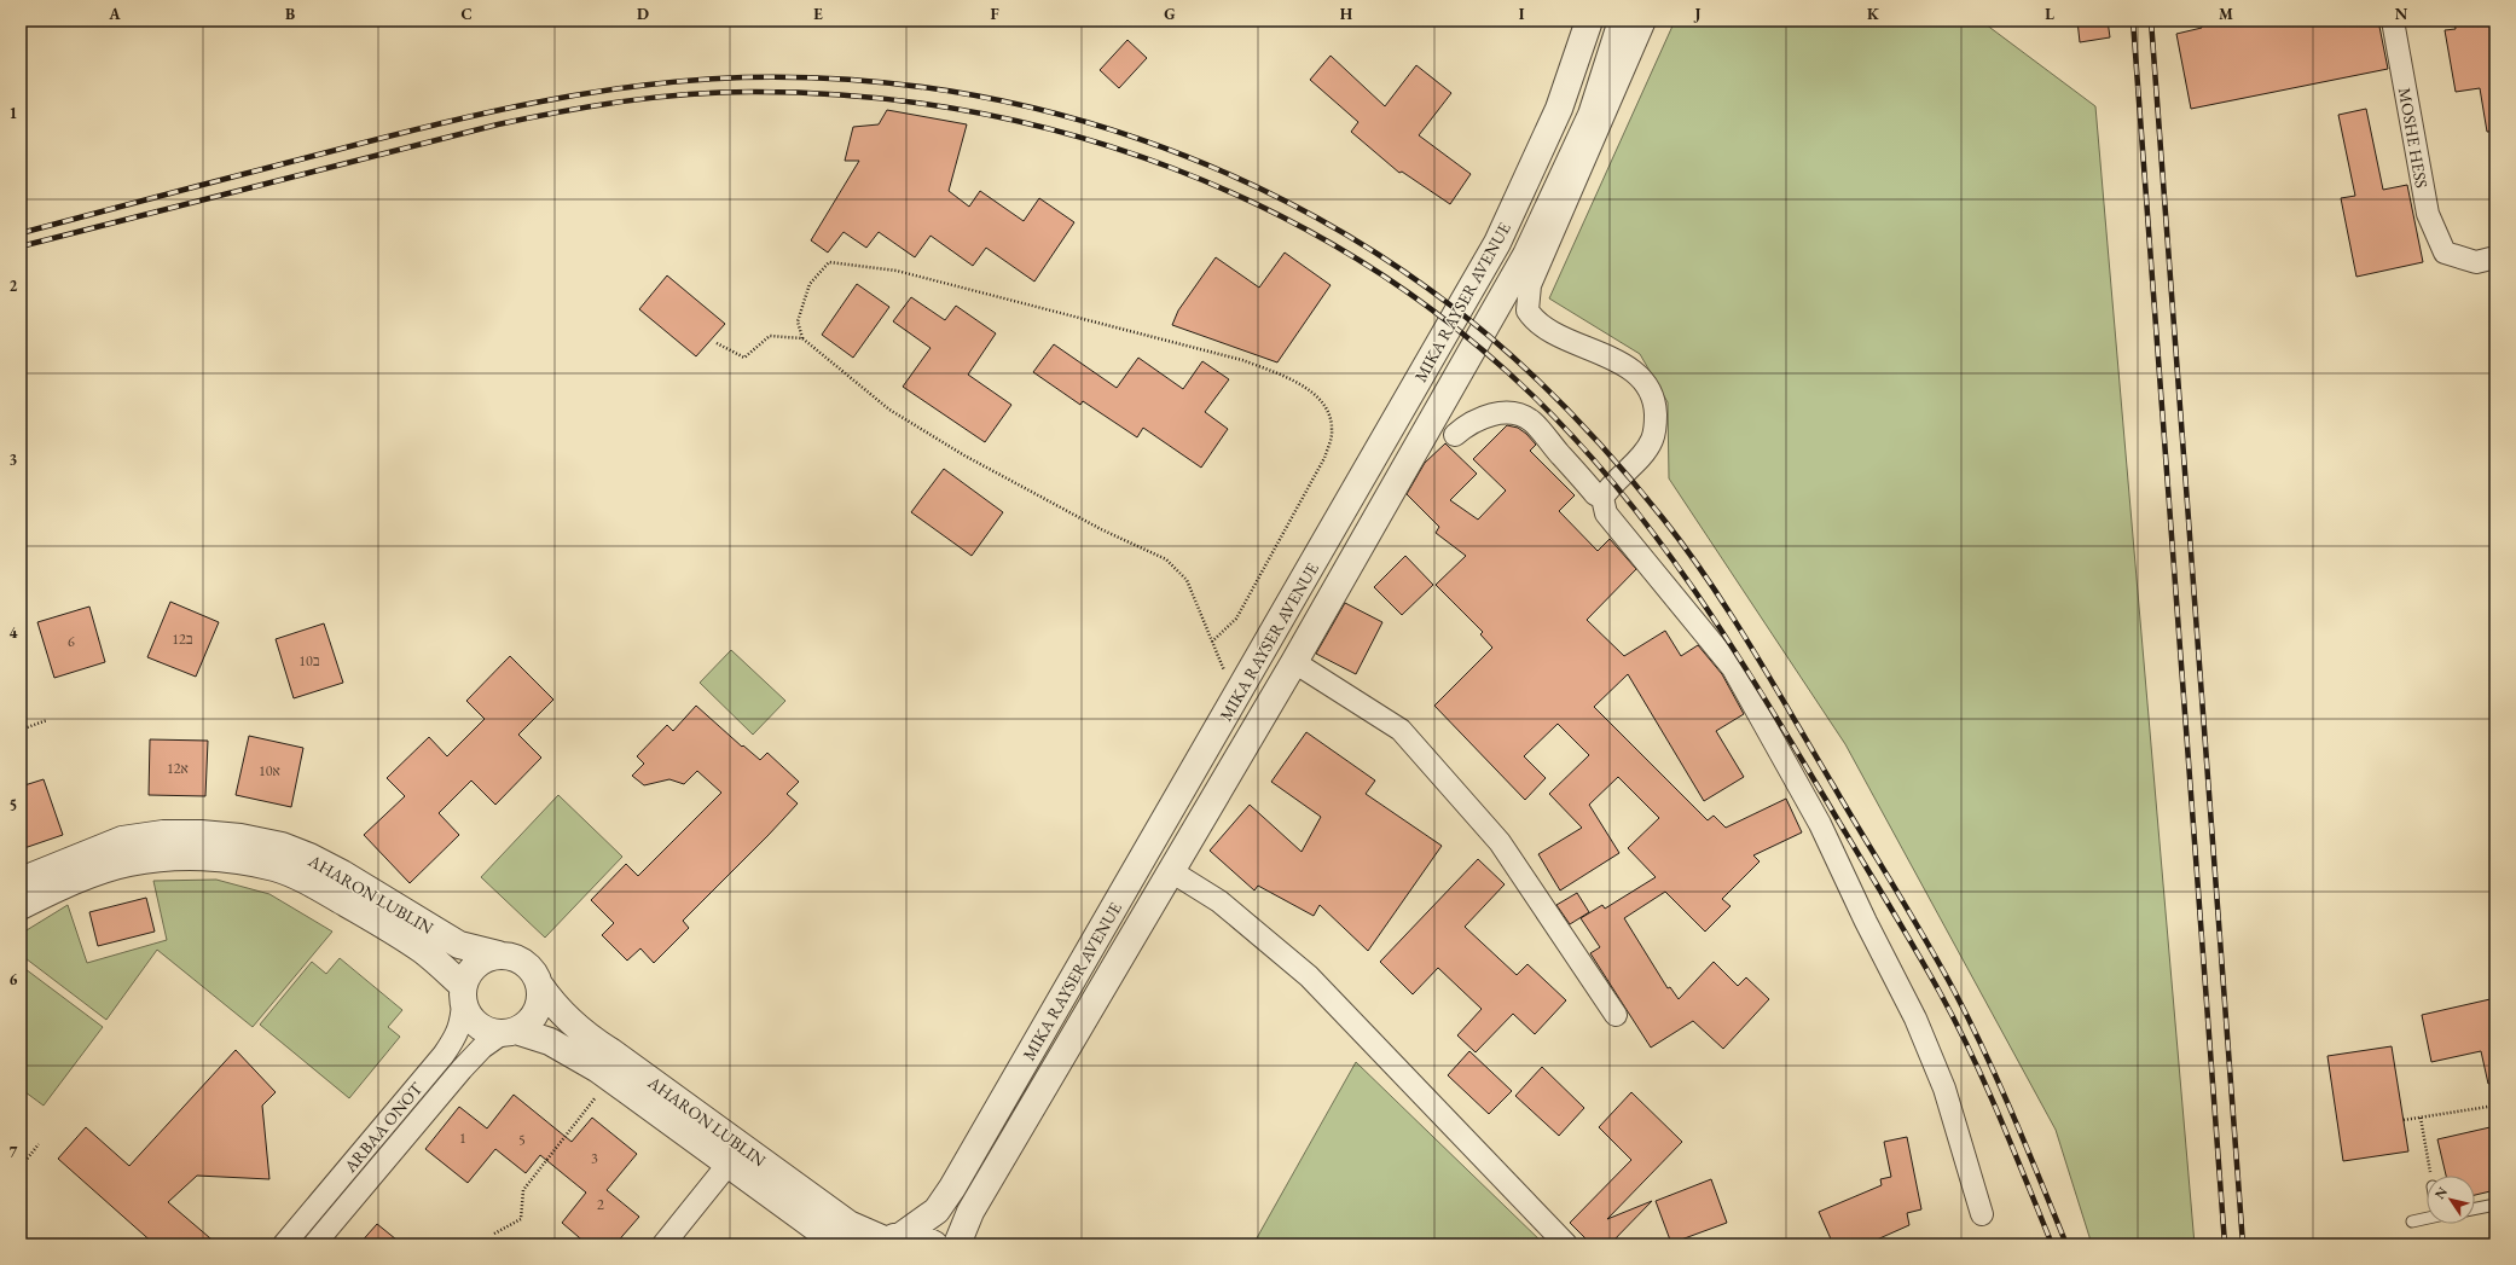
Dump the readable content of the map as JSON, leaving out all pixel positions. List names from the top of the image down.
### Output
{
  "streets": {
    "street": [
      "MOSHE HESS",
      "MIKA RAYSER AVENUE",
      "AHARON LUBLIN",
      "ARBAA ONOT"
    ]
  },
  "crossings": [
    ["MIKA RAYSER AVENUE", "AHARON LUBLIN"],
    ["AHARON LUBLIN", "ARBAA ONOT"]
  ],
  "house_numbers": [
    "12ב",
    "6",
    "10ב",
    "12א",
    "10א",
    "1",
    "5",
    "3",
    "2"
  ],
  "north": "top left",
  "grid": {
    "columns": [
      "A",
      "B",
      "C",
      "D",
      "E",
      "F",
      "G",
      "H",
      "I",
      "J",
      "K",
      "L",
      "M",
      "N"
    ],
    "rows": [
      "1",
      "2",
      "3",
      "4",
      "5",
      "6",
      "7"
    ]
  }
}
